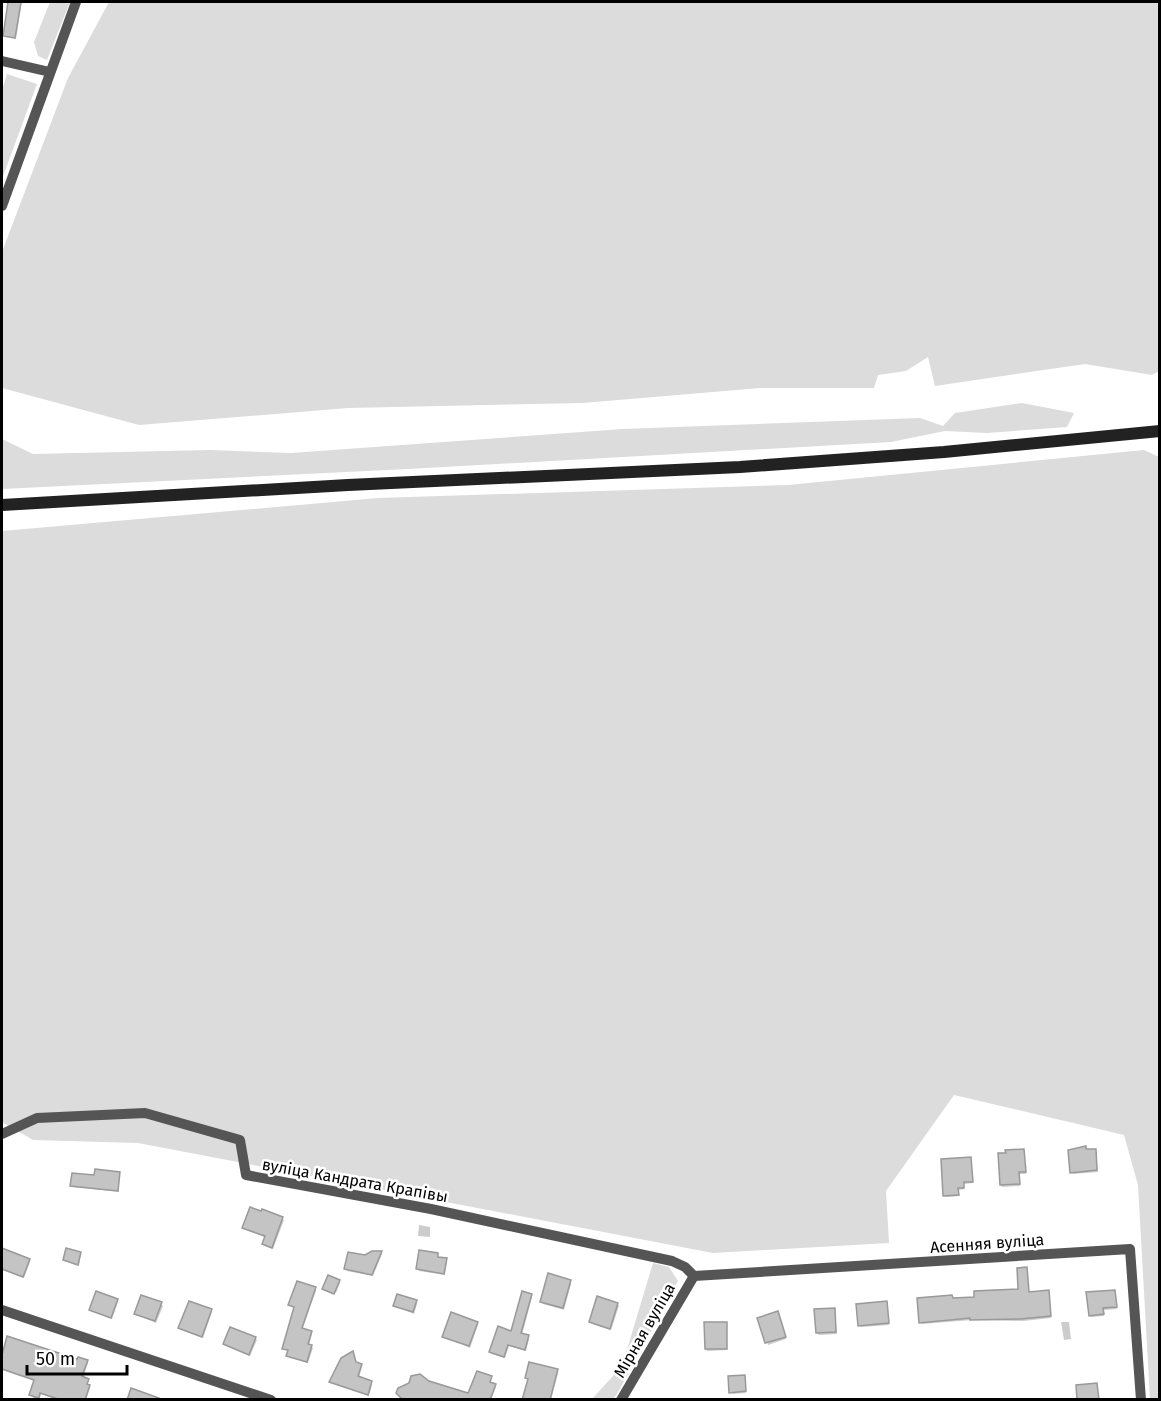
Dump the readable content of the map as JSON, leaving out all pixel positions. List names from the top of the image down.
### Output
{
  "streets": {
    "street": ["вуліца Кандрата Крапівы", "Асенняя вуліца", "Мірная вуліца"]
  },
  "crossings": [
    ["вуліца Кандрата Крапівы", "Асенняя вуліца"],
    ["вуліца Кандрата Крапівы", "Мірная вуліца"],
    ["Асенняя вуліца", "Мірная вуліца"]
  ],
  "scale_bar": "50 m"
}
